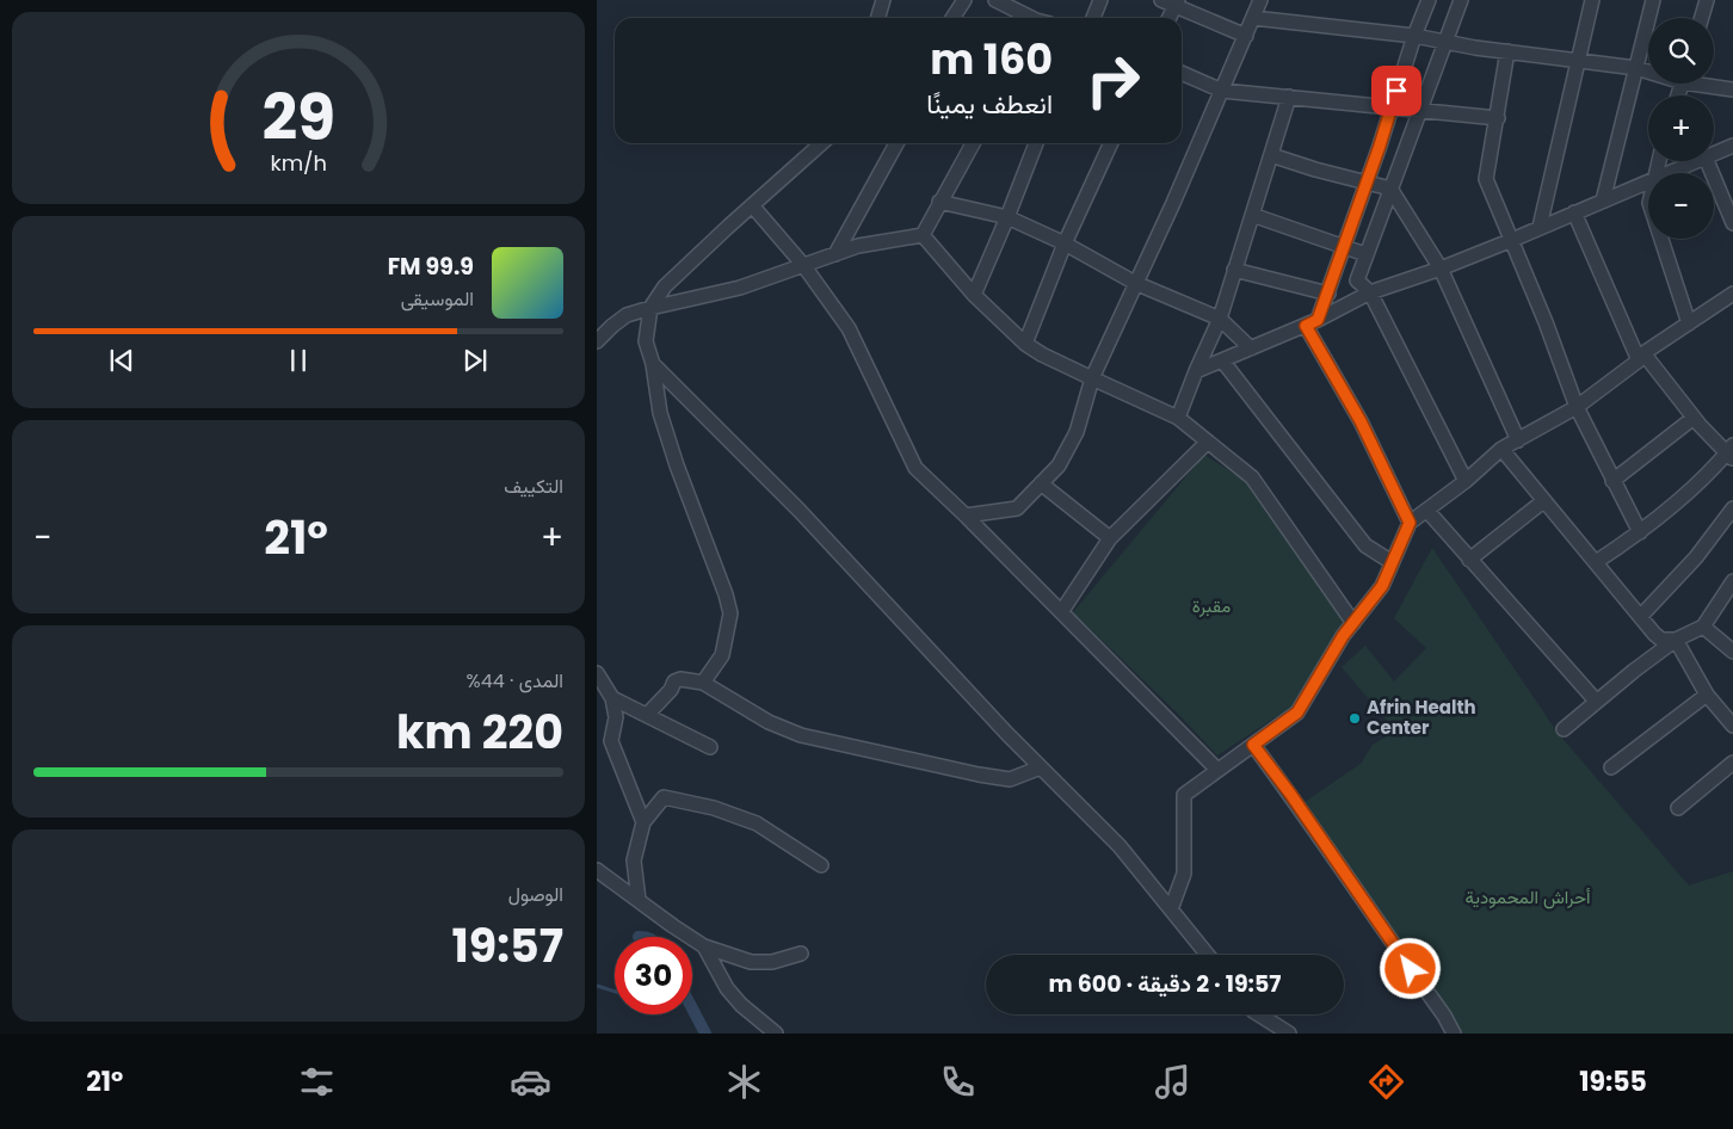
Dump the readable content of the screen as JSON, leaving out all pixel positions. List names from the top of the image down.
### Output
{
  "parks": ["مقبرة", "أحراش المحمودية"],
  "places": ["Afrin Health Center"],
  "page": {
    "map_buttons": ["+", "−"],
    "turn": ["160 m", "انعطف يمينًا"],
    "song": ["99.9 FM", "الموسيقى"],
    "tile": [
      "التكييف",
      ["المدى · 44%", "220 km"],
      ["الوصول", "19:57"]
    ],
    "heat": ["−", "21°", "+"],
    "limit": "30",
    "trip": "19:57 · 2 دقيقة · 600 m",
    "tabs": ["19:55", "21°"],
    "gauge": ["29", "km/h"]
  }
}
